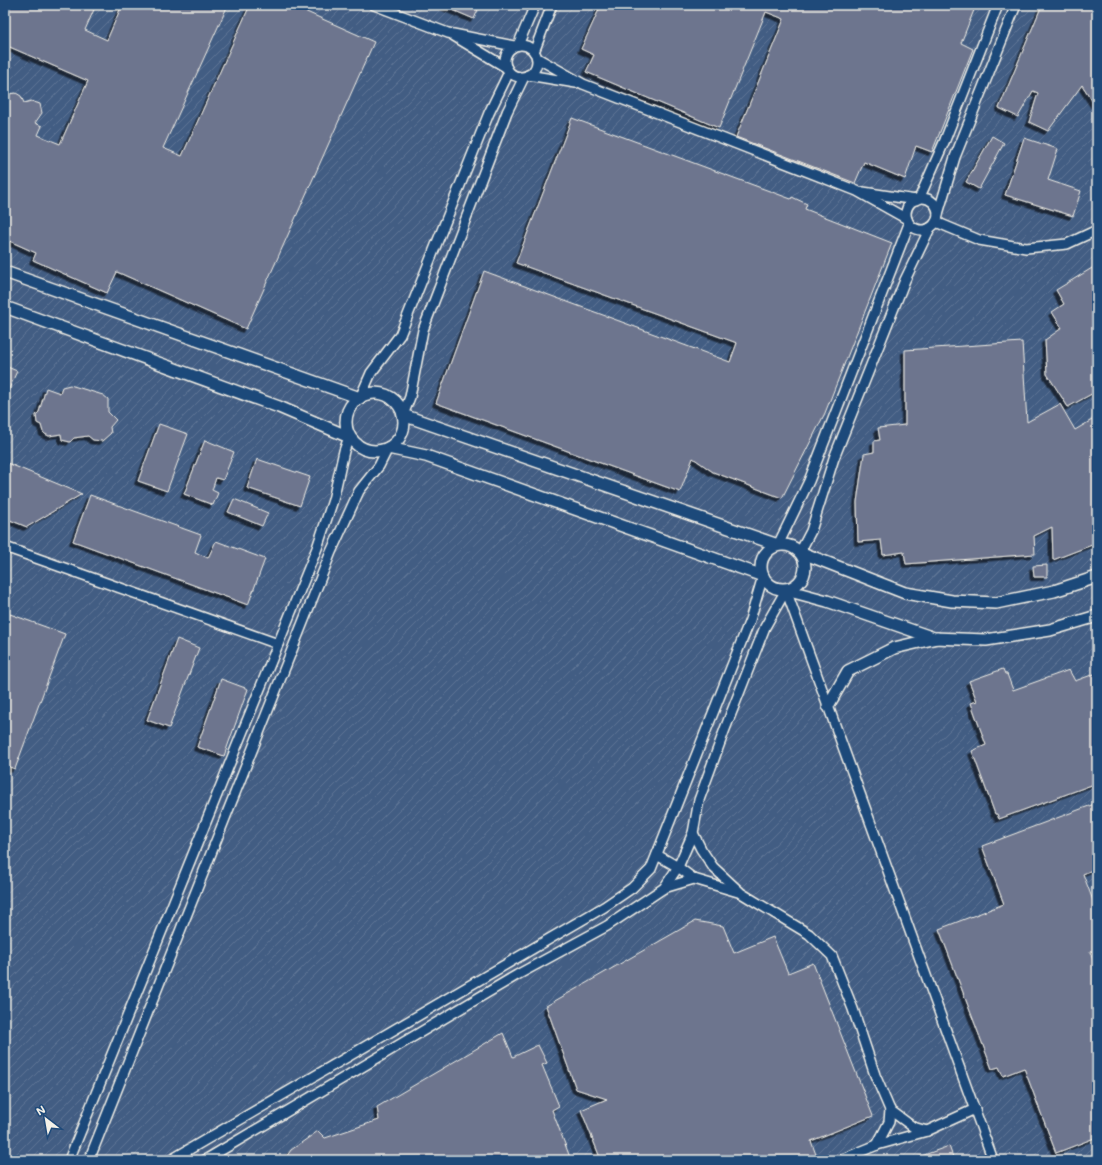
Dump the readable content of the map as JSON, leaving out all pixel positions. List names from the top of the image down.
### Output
{
  "north": "top left"
}
